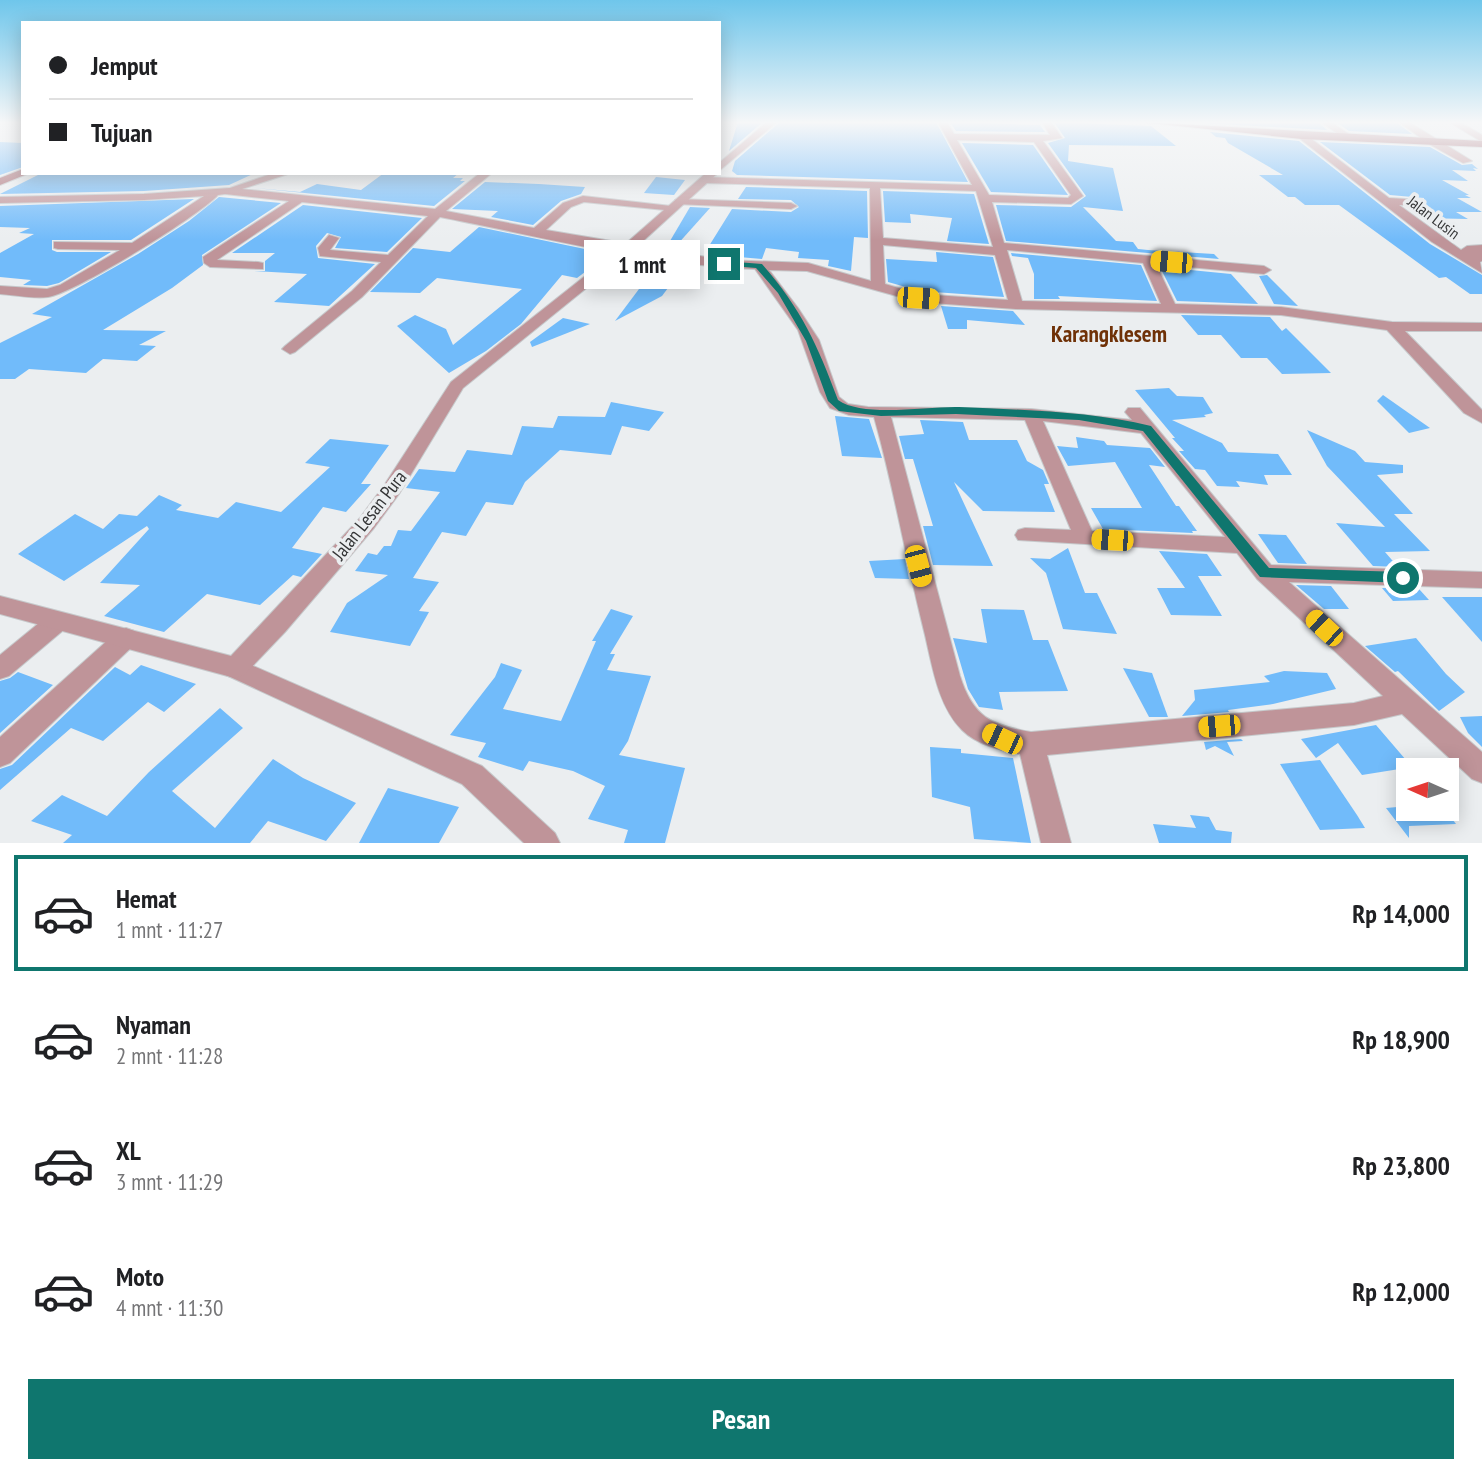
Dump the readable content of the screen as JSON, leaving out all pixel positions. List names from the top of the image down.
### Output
{
  "streets": {
    "street": ["Jalan Lusin", "Jalan Lesan Pura"]
  },
  "districts": ["Karangklesem"],
  "north": "left",
  "page": {
    "banner": ["Jemput", "Tujuan"],
    "bubble": "1 mnt",
    "list": [
      {
        "name": "Hemat",
        "note": "1 mnt · 11:27",
        "value": "Rp 14,000"
      },
      {
        "name": "Nyaman",
        "note": "2 mnt · 11:28",
        "value": "Rp 18,900"
      },
      {
        "name": "XL",
        "note": "3 mnt · 11:29",
        "value": "Rp 23,800"
      },
      {
        "name": "Moto",
        "note": "4 mnt · 11:30",
        "value": "Rp 12,000"
      }
    ],
    "buttons": "Pesan"
  }
}
